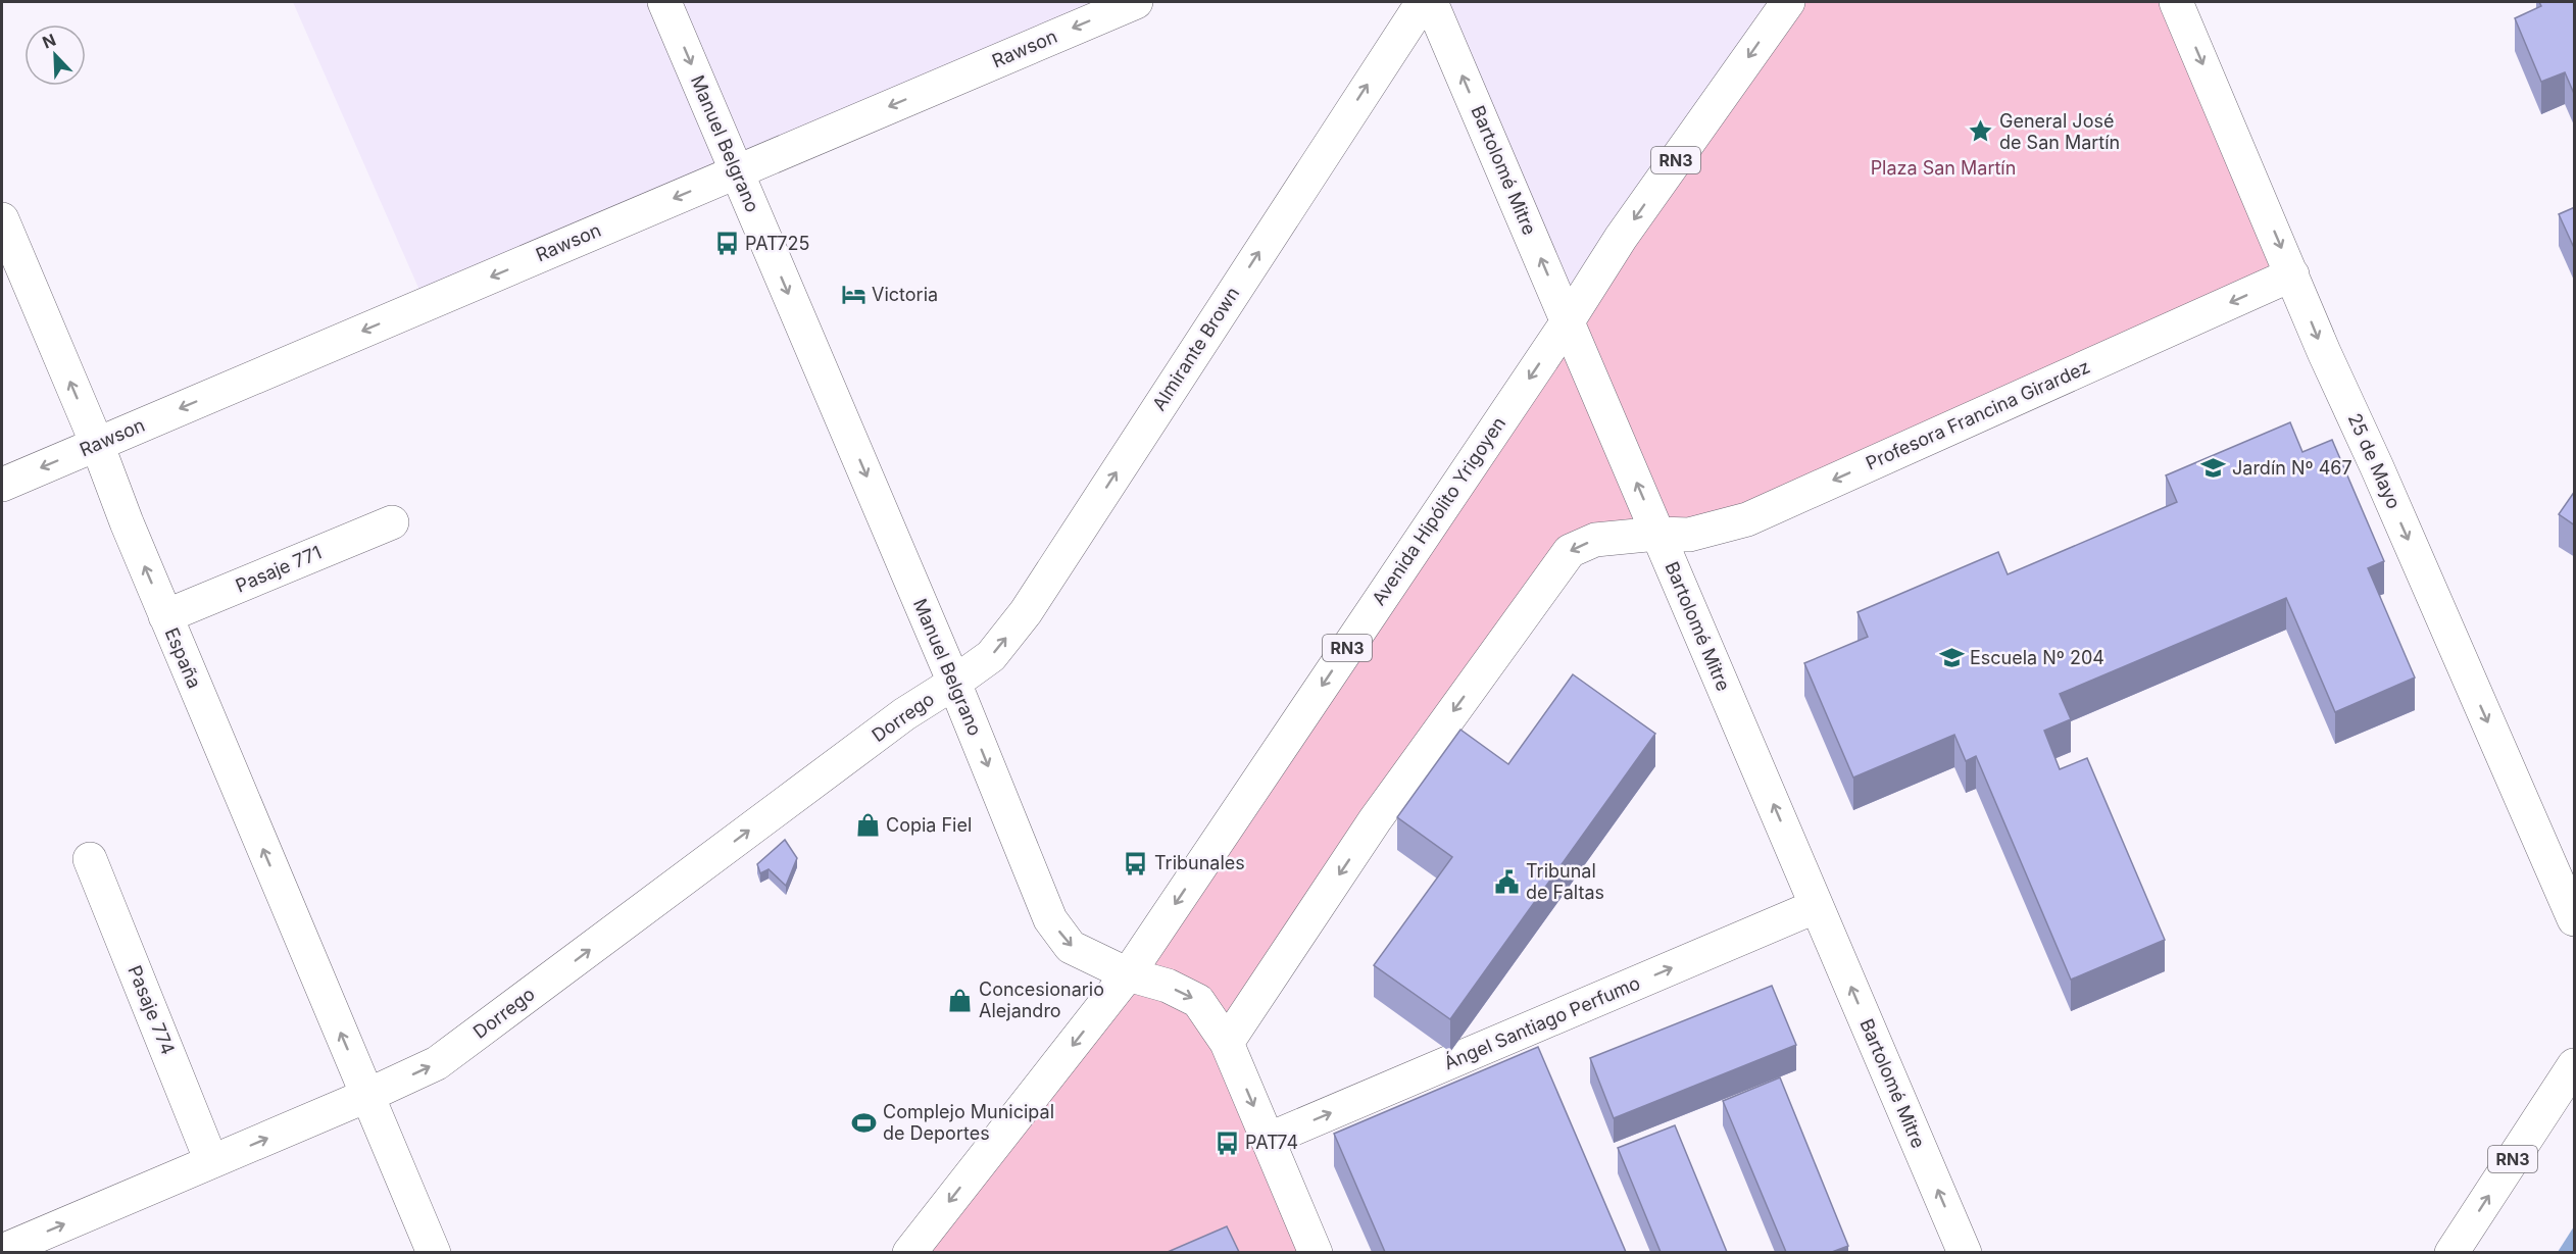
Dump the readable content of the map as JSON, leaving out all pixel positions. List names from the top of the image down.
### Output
{
  "streets": {
    "main road": [
      "Rawson",
      "Manuel Belgrano",
      "RN3",
      "Bartolomé Mitre",
      "Almirante Brown",
      "Profesora Francina Girardez",
      "25 de Mayo",
      "Avenida Hipólito Yrigoyen",
      "Pasaje 771",
      "España",
      "Dorrego",
      "Pasaje 774",
      "Ángel Santiago Perfumo"
    ]
  },
  "crossings": [
    ["Rawson", "Manuel Belgrano"],
    ["Rawson", "España"],
    ["Manuel Belgrano", "Almirante Brown"],
    ["Manuel Belgrano", "Profesora Francina Girardez"],
    ["Manuel Belgrano", "Avenida Hipólito Yrigoyen"],
    ["Manuel Belgrano", "Dorrego"],
    ["Manuel Belgrano", "Ángel Santiago Perfumo"],
    ["Bartolomé Mitre", "Profesora Francina Girardez"],
    ["Bartolomé Mitre", "Avenida Hipólito Yrigoyen"],
    ["Bartolomé Mitre", "Ángel Santiago Perfumo"],
    ["Almirante Brown", "Dorrego"],
    ["Profesora Francina Girardez", "25 de Mayo"],
    ["Pasaje 771", "España"],
    ["España", "Dorrego"],
    ["Dorrego", "Pasaje 774"]
  ],
  "one_way": [
    "Rawson",
    "Manuel Belgrano",
    "Bartolomé Mitre",
    "Almirante Brown",
    "Profesora Francina Girardez",
    "25 de Mayo",
    "Avenida Hipólito Yrigoyen",
    "España",
    "Dorrego",
    "Ángel Santiago Perfumo"
  ],
  "parks": ["Plaza San Martín"],
  "places": {
    "place": ["General José de San Martín"],
    "bus stop": ["PAT725", "Tribunales", "PAT74"],
    "hotel": ["Victoria"],
    "school or university": ["Jardín Nº 467", "Escuela Nº 204"],
    "shop": ["Copia Fiel", "Concesionario Alejandro"],
    "public building": ["Tribunal de Faltas"],
    "sports": ["Complejo Municipal de Deportes"]
  },
  "north": "top left"
}
